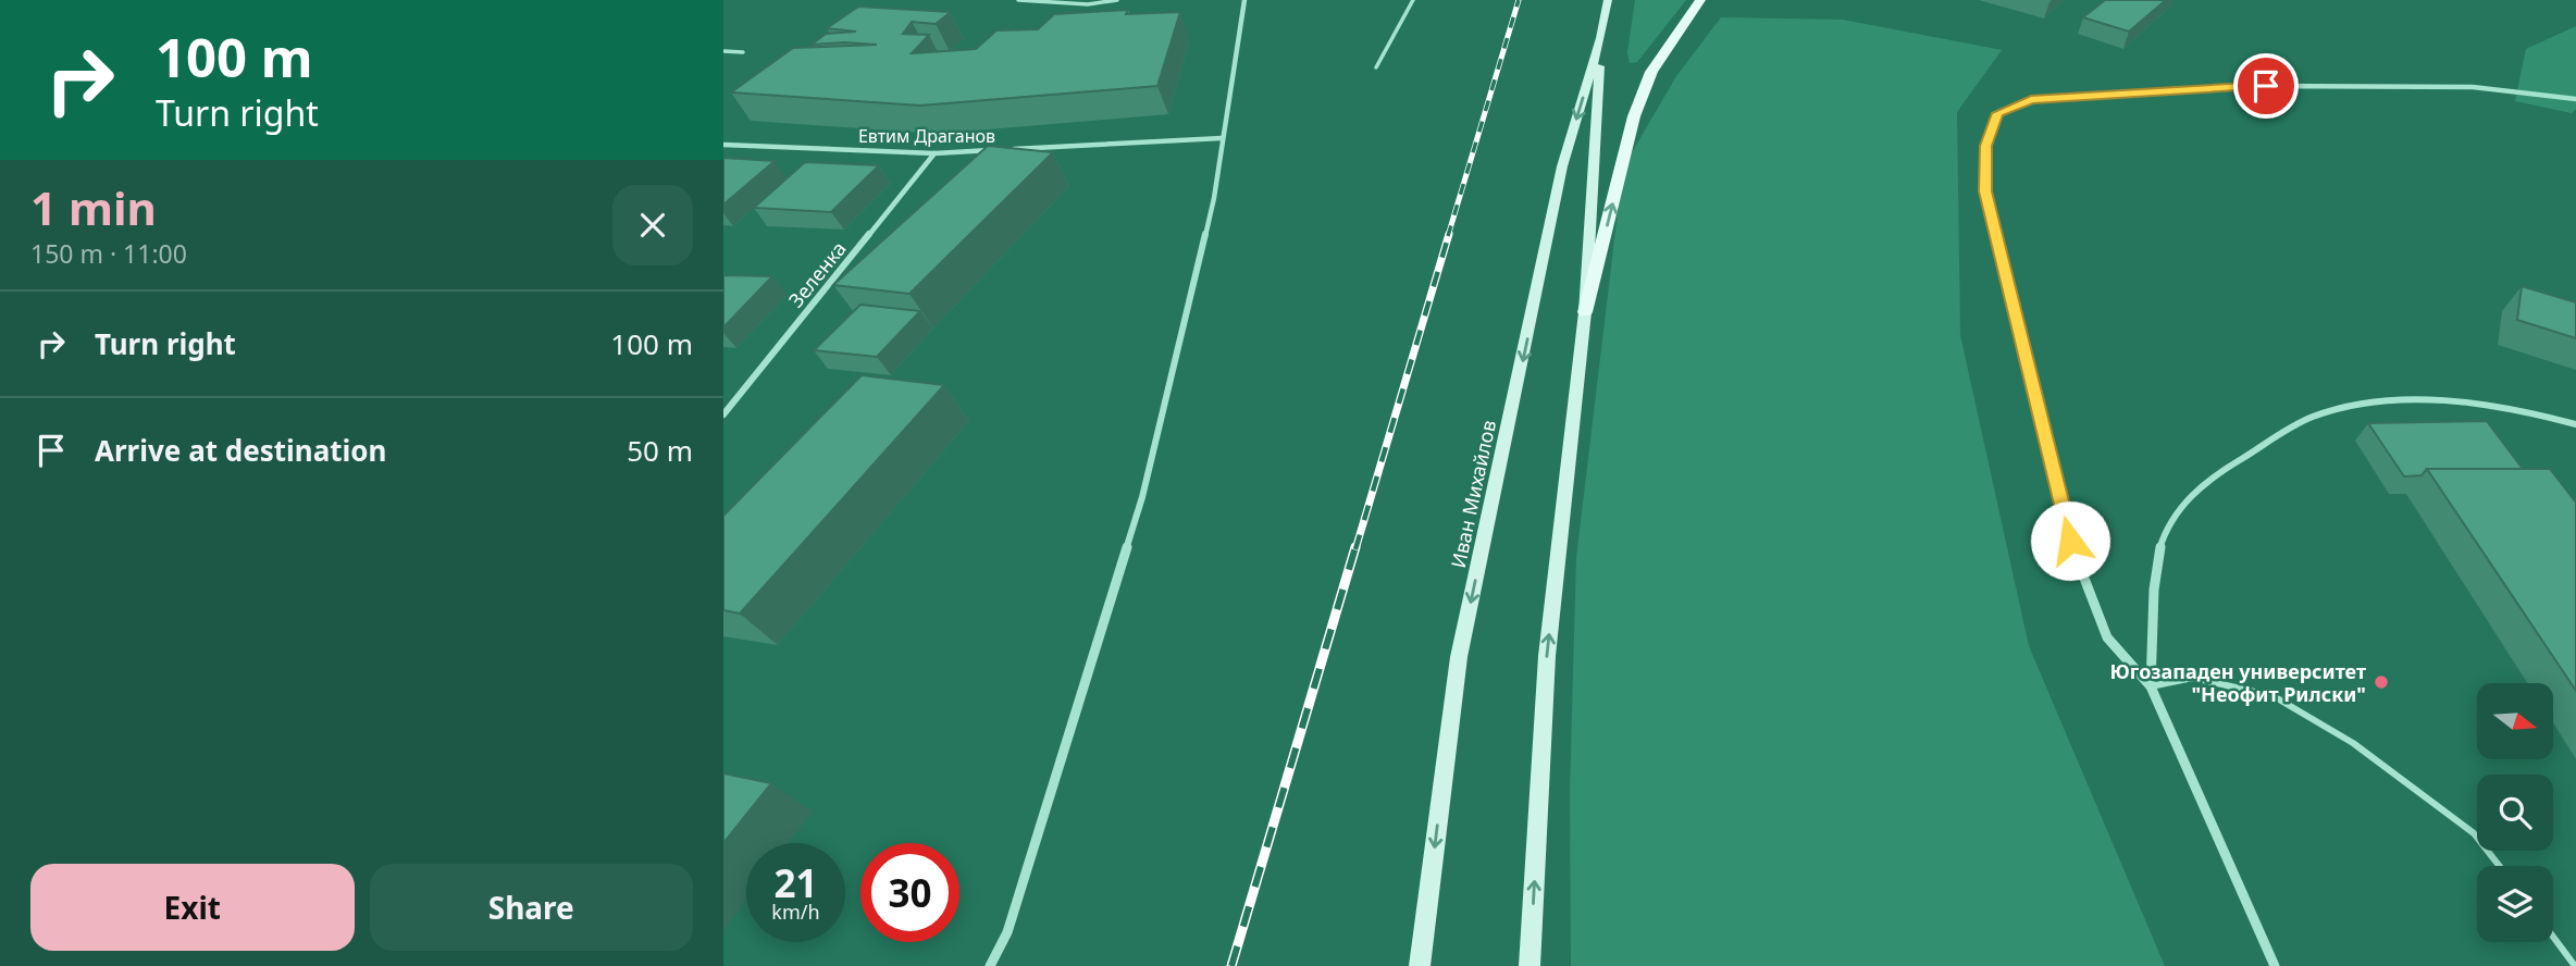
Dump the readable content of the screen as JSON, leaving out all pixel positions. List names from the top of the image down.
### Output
{
  "streets": {
    "main road": ["Иван Михайлов"],
    "street": ["Евтим Драганов", "Зеленка"]
  },
  "crossings": [
    ["Евтим Драганов", "Зеленка"]
  ],
  "places": ["Югозападен университет \"Неофит Рилски\""],
  "north": "right",
  "page": {
    "turn": ["100 m", "Turn right"],
    "heading": ["1 min", "150 m · 11:00"],
    "list": [
      {
        "name": "Turn right",
        "value": "100 m"
      },
      {
        "name": "Arrive at destination",
        "value": "50 m"
      }
    ],
    "speed": "21 km/h",
    "limit": "30",
    "buttons": ["Exit", "Share"]
  }
}
